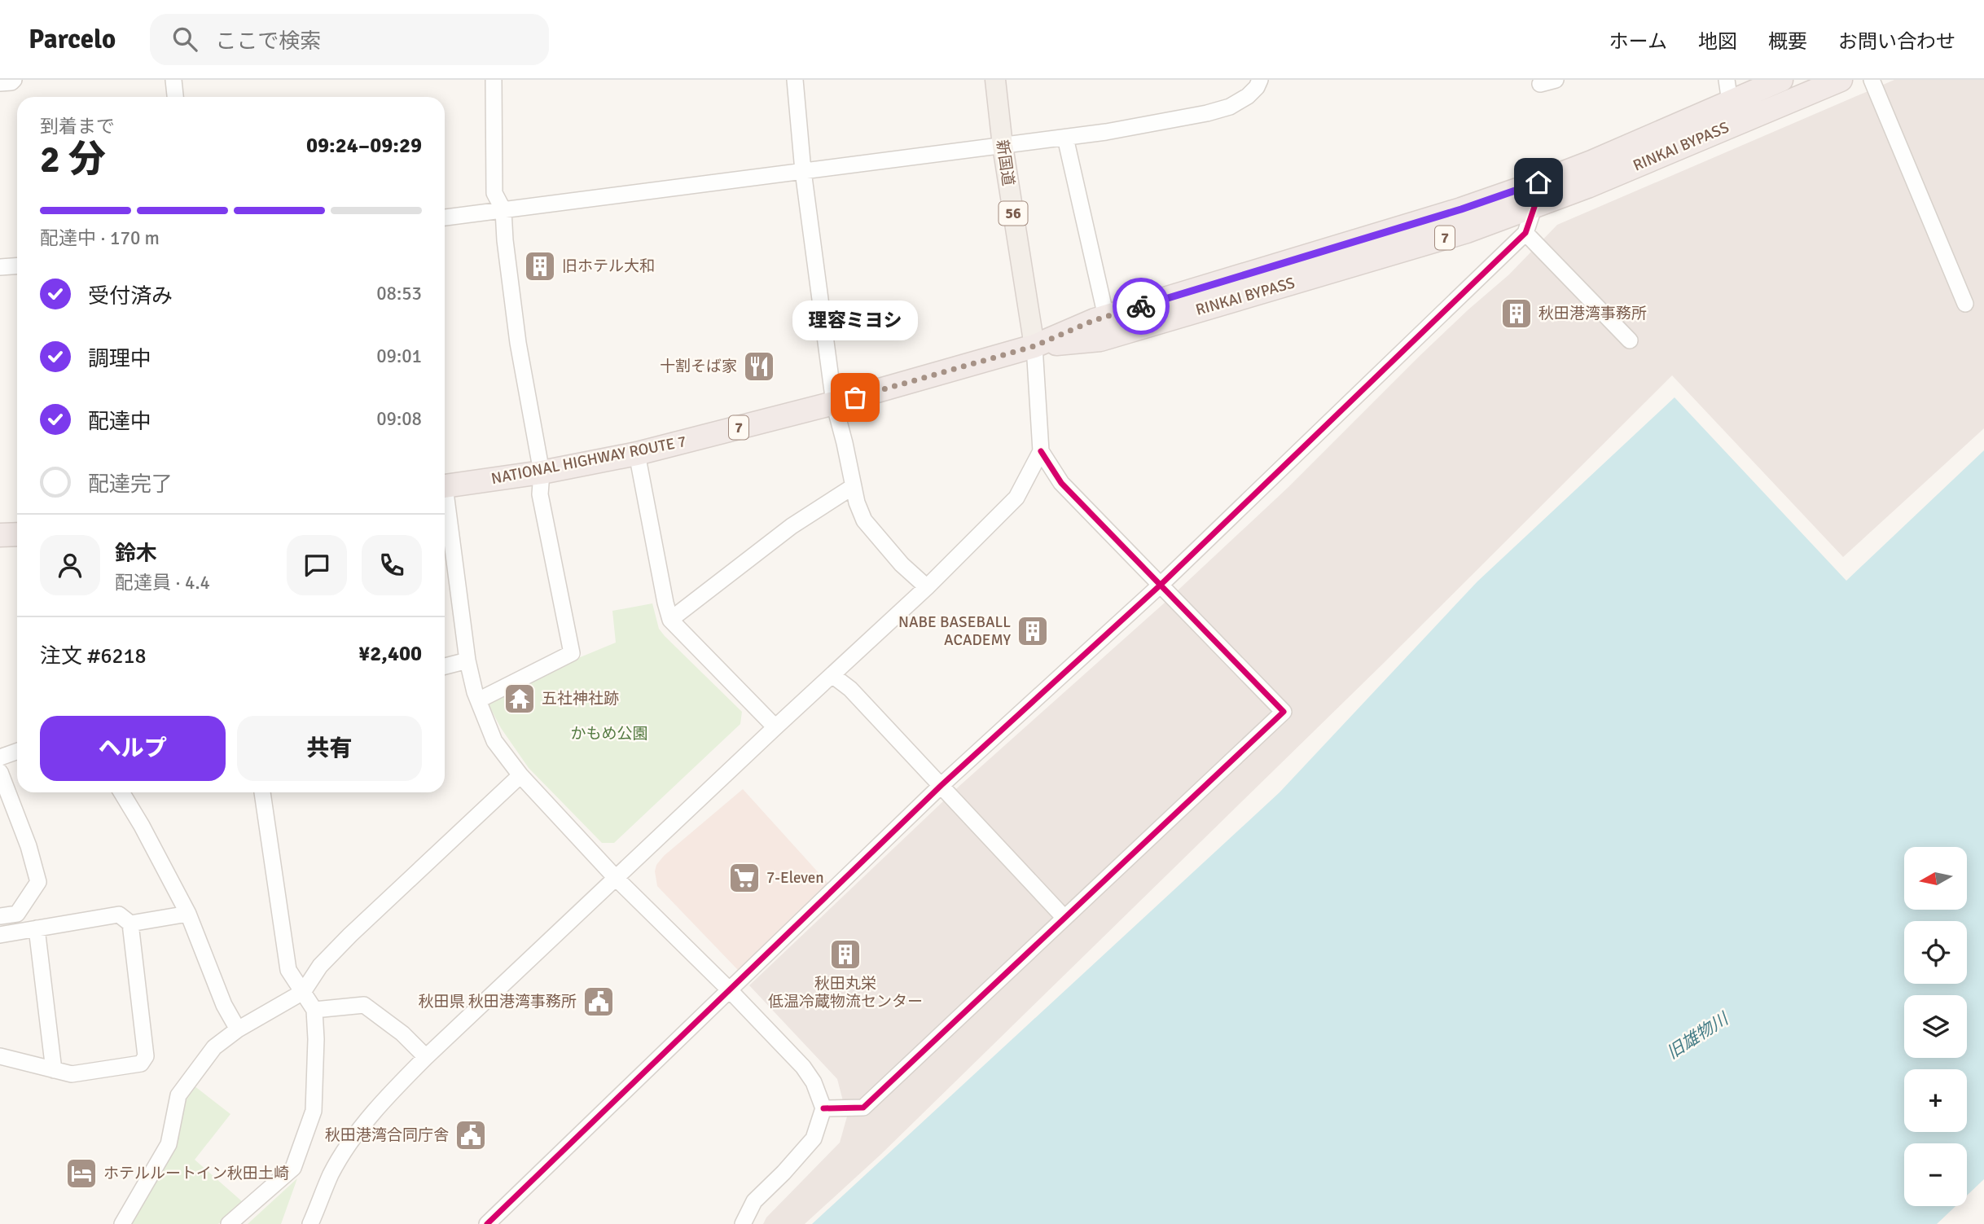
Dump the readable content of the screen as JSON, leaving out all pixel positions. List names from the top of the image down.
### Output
{
  "streets": {
    "highway": ["RINKAI BYPASS", "7", "NATIONAL HIGHWAY ROUTE 7"],
    "main road": ["新国道", "56"]
  },
  "crossings": [
    ["RINKAI BYPASS", "新国道"],
    ["RINKAI BYPASS", "NATIONAL HIGHWAY ROUTE 7"],
    ["新国道", "NATIONAL HIGHWAY ROUTE 7"]
  ],
  "water": ["旧雄物川"],
  "parks": ["かもめ公園"],
  "places": {
    "building": [
      "旧ホテル大和",
      "秋田港湾事務所",
      "NABE BASEBALL ACADEMY",
      "秋田丸栄 低温冷蔵物流センター"
    ],
    "restaurant": ["十割そば家"],
    "other": ["理容ミヨシ"],
    "temple": ["五社神社跡"],
    "supermarket": ["7-Eleven"],
    "public building": ["秋田県 秋田港湾事務所", "秋田港湾合同庁舎"],
    "hotel": ["ホテルルートイン秋田土崎"]
  },
  "north": "left",
  "page": {
    "header": "Parcelo",
    "search": "ここで検索",
    "nav": [
      "ホーム",
      "地図",
      "概要",
      "お問い合わせ"
    ],
    "heading": ["2 分", "到着まで", "09:24–09:29"],
    "panel": [
      "鈴木",
      "配達員 · 4.4",
      "注文 #6218",
      "¥2,400"
    ],
    "bar": "配達中 · 170 m",
    "list": [
      ["受付済み", "08:53"],
      ["調理中", "09:01"],
      ["配達中", "09:08"],
      "配達完了"
    ],
    "bubble": "理容ミヨシ",
    "buttons": ["ヘルプ", "共有"],
    "map_buttons": ["+", "−"]
  }
}
